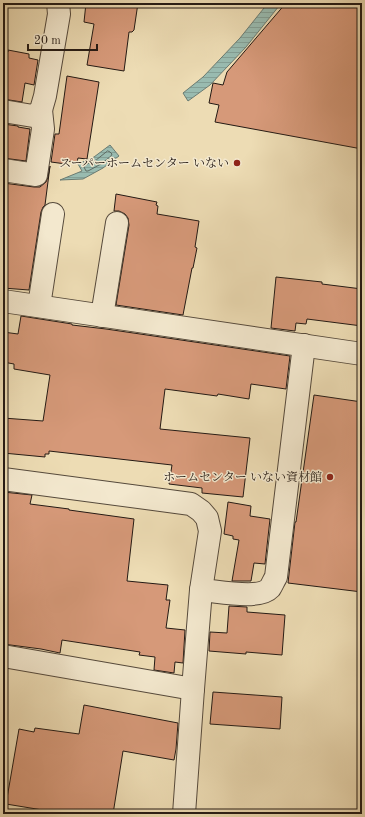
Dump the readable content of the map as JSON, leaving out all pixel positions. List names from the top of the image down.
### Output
{
  "places": ["スーパーホームセンター いない", "ホームセンター いない資材館"],
  "scale_bar": "20 m"
}
